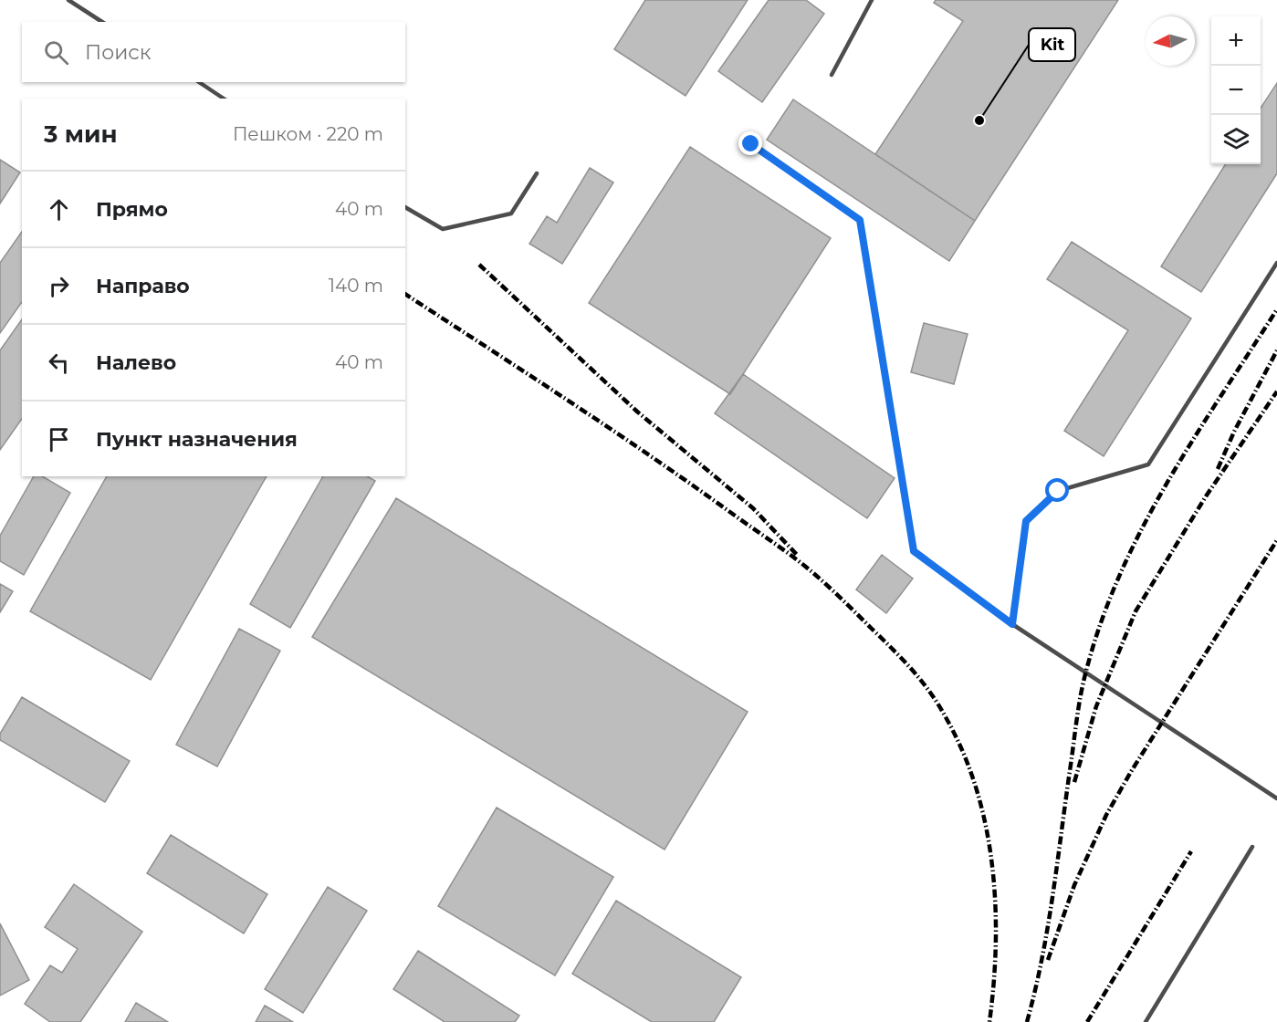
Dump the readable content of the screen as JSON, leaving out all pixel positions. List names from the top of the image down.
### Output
{
  "places": ["Kit"],
  "north": "left",
  "page": {
    "map_buttons": ["+", "−"],
    "search": "Поиск",
    "heading": ["3 мин", "Пешком · 220 m"],
    "list": [
      ["Прямо", "40 m"],
      ["Направо", "140 m"],
      ["Налево", "40 m"],
      "Пункт назначения"
    ]
  }
}
